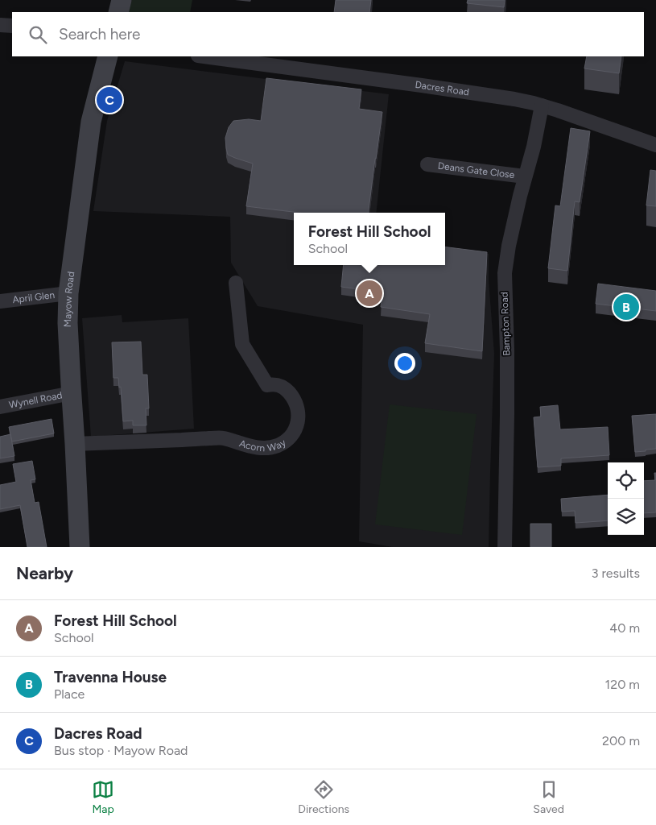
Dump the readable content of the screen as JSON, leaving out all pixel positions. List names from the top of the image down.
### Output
{
  "streets": {
    "street": [
      "Dacres Road",
      "Deans Gate Close",
      "April Glen",
      "Mayow Road",
      "Bampton Road",
      "Wynell Road",
      "Acorn Way"
    ]
  },
  "crossings": [
    ["Dacres Road", "Bampton Road"],
    ["Deans Gate Close", "Bampton Road"],
    ["April Glen", "Mayow Road"],
    ["Mayow Road", "Wynell Road"],
    ["Mayow Road", "Acorn Way"]
  ],
  "page": {
    "search": "Search here",
    "pins": ["C", "A", "B"],
    "popup": ["Forest Hill School", "School"],
    "heading": ["Nearby", "3 results"],
    "list": [
      {
        "mark": "A",
        "name": "Forest Hill School",
        "note": "School",
        "value": "40 m"
      },
      {
        "mark": "B",
        "name": "Travenna House",
        "note": "Place",
        "value": "120 m"
      },
      {
        "mark": "C",
        "name": "Dacres Road",
        "note": "Bus stop · Mayow Road",
        "value": "200 m"
      }
    ],
    "nav": ["Map", "Directions", "Saved"]
  }
}
